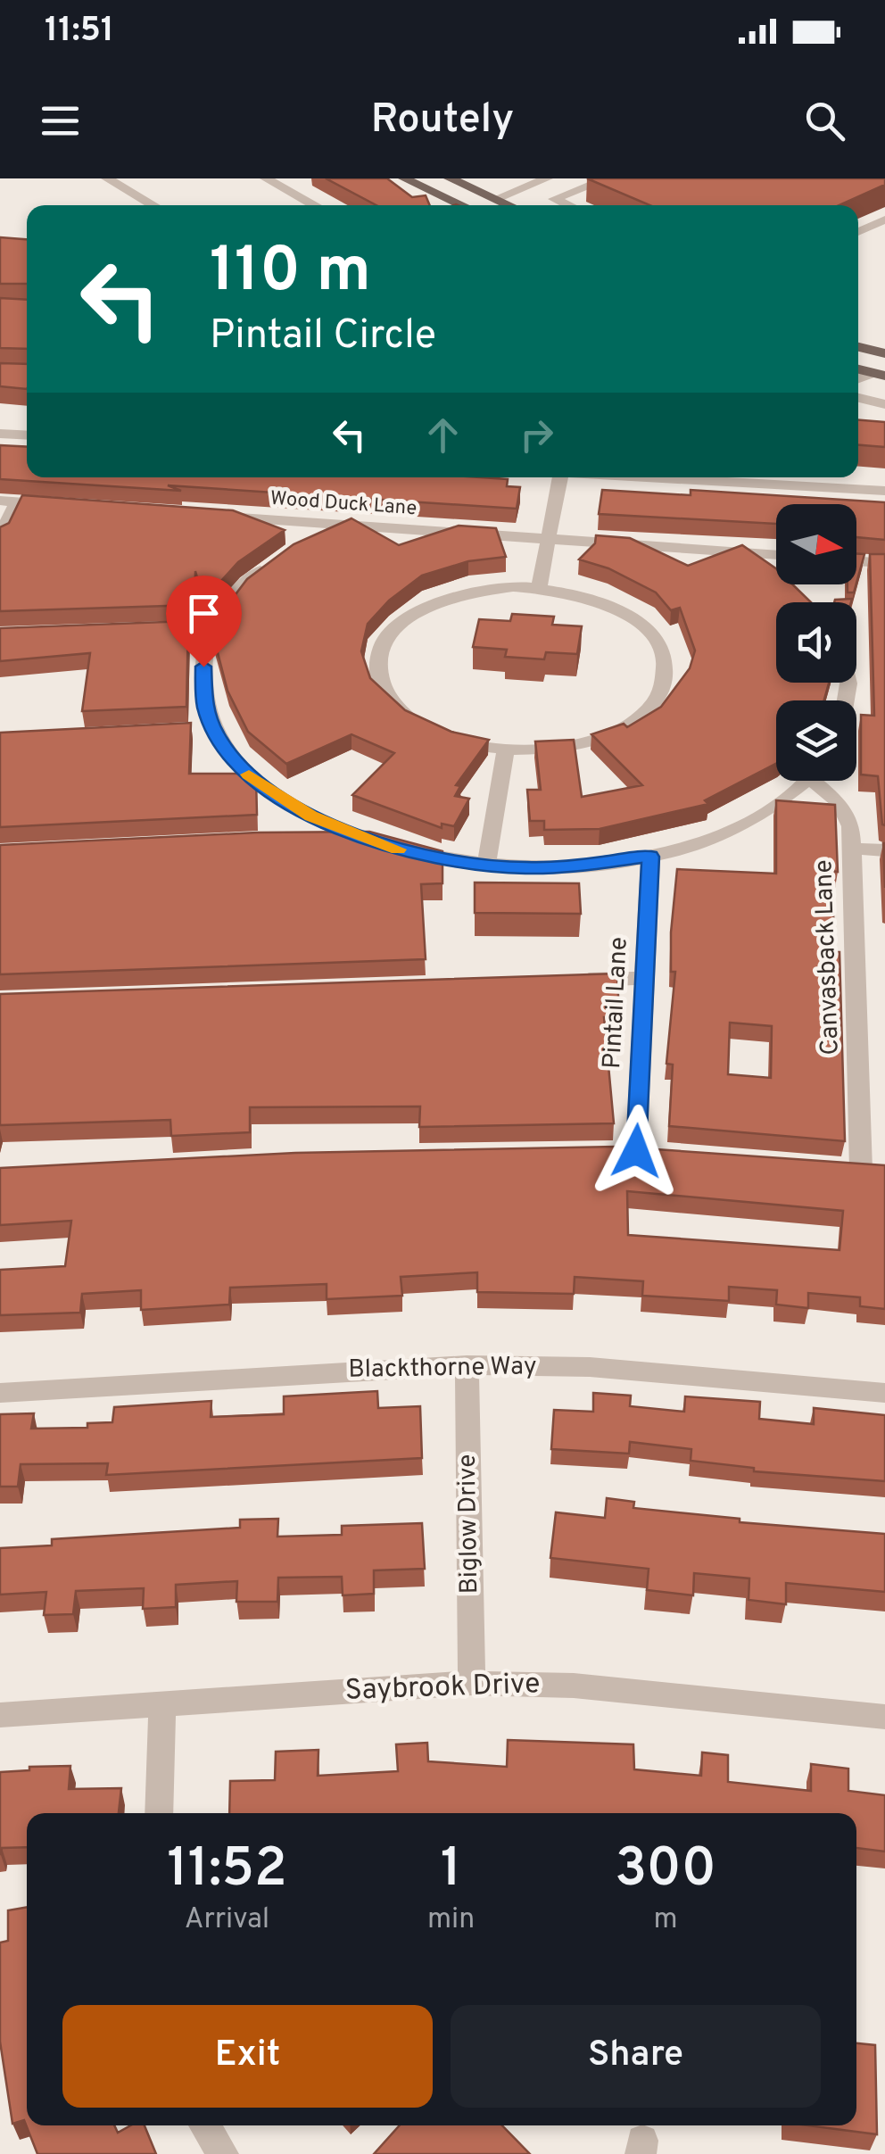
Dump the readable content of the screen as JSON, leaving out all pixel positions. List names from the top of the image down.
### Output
{
  "streets": {
    "street": [
      "Wood Duck Lane",
      "Canvasback Lane",
      "Pintail Lane",
      "Blackthorne Way",
      "Biglow Drive",
      "Saybrook Drive"
    ]
  },
  "crossings": [
    ["Blackthorne Way", "Biglow Drive"],
    ["Biglow Drive", "Saybrook Drive"]
  ],
  "north": "right",
  "page": {
    "status": "11:51",
    "header": "Routely",
    "turn": ["110 m", "Pintail Circle"],
    "eta": [
      "11:52",
      "Arrival",
      "1",
      "min",
      "300",
      "m"
    ],
    "buttons": ["Exit", "Share"]
  }
}
